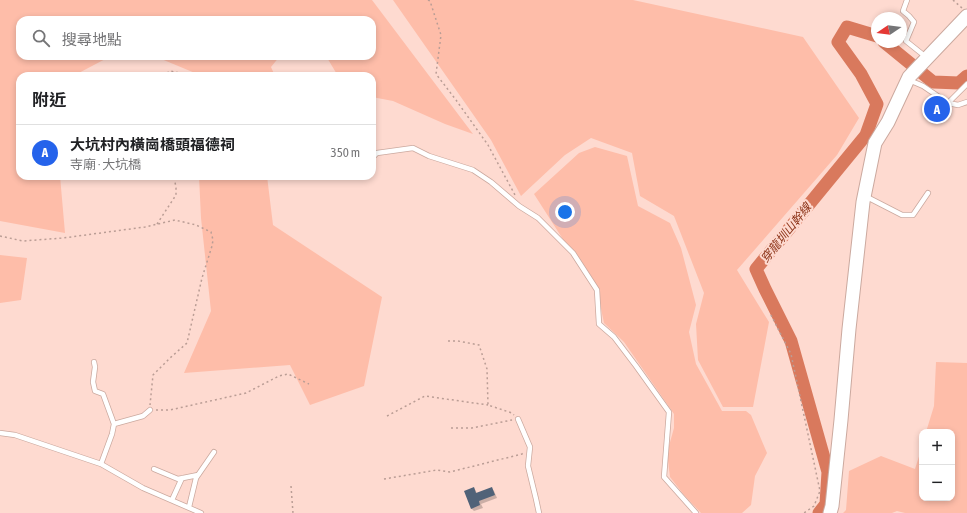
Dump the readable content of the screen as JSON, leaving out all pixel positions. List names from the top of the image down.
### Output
{
  "water": ["穿龍圳山幹線"],
  "north": "left",
  "page": {
    "search": "搜尋地點",
    "heading": "附近",
    "pins": "A",
    "list": [
      {
        "mark": "A",
        "name": "大坑村內橫崗橋頭福德祠",
        "note": "寺廟 · 大坑橋",
        "value": "350 m"
      }
    ],
    "map_buttons": ["+", "−"]
  }
}
